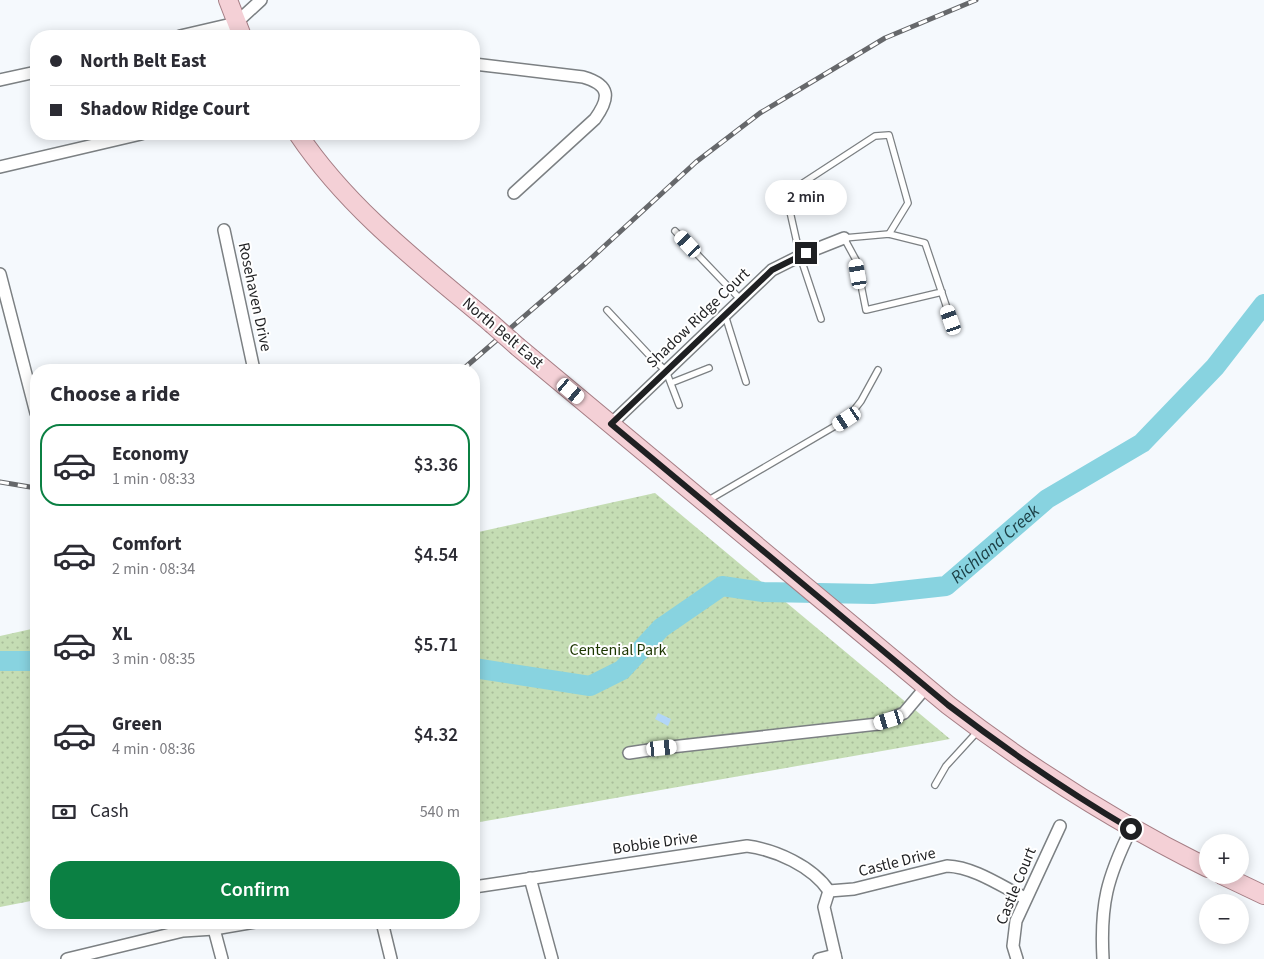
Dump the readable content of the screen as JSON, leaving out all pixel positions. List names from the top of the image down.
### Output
{
  "streets": {
    "main road": ["North Belt East"],
    "street": [
      "Rosehaven Drive",
      "Shadow Ridge Court",
      "Bobbie Drive",
      "Castle Drive",
      "Castle Court"
    ]
  },
  "crossings": [
    ["Shadow Ridge Court", "North Belt East"],
    ["Bobbie Drive", "Castle Drive"],
    ["Castle Drive", "Castle Court"]
  ],
  "water": ["Richland Creek"],
  "parks": ["Centenial Park"],
  "page": {
    "banner": ["North Belt East", "Shadow Ridge Court"],
    "bubble": "2 min",
    "heading": "Choose a ride",
    "list": [
      {
        "name": "Economy",
        "note": "1 min · 08:33",
        "value": "$3.36"
      },
      {
        "name": "Comfort",
        "note": "2 min · 08:34",
        "value": "$4.54"
      },
      {
        "name": "XL",
        "note": "3 min · 08:35",
        "value": "$5.71"
      },
      {
        "name": "Green",
        "note": "4 min · 08:36",
        "value": "$4.32"
      }
    ],
    "pay": ["Cash", "540 m"],
    "map_buttons": ["+", "−"],
    "buttons": "Confirm"
  }
}
